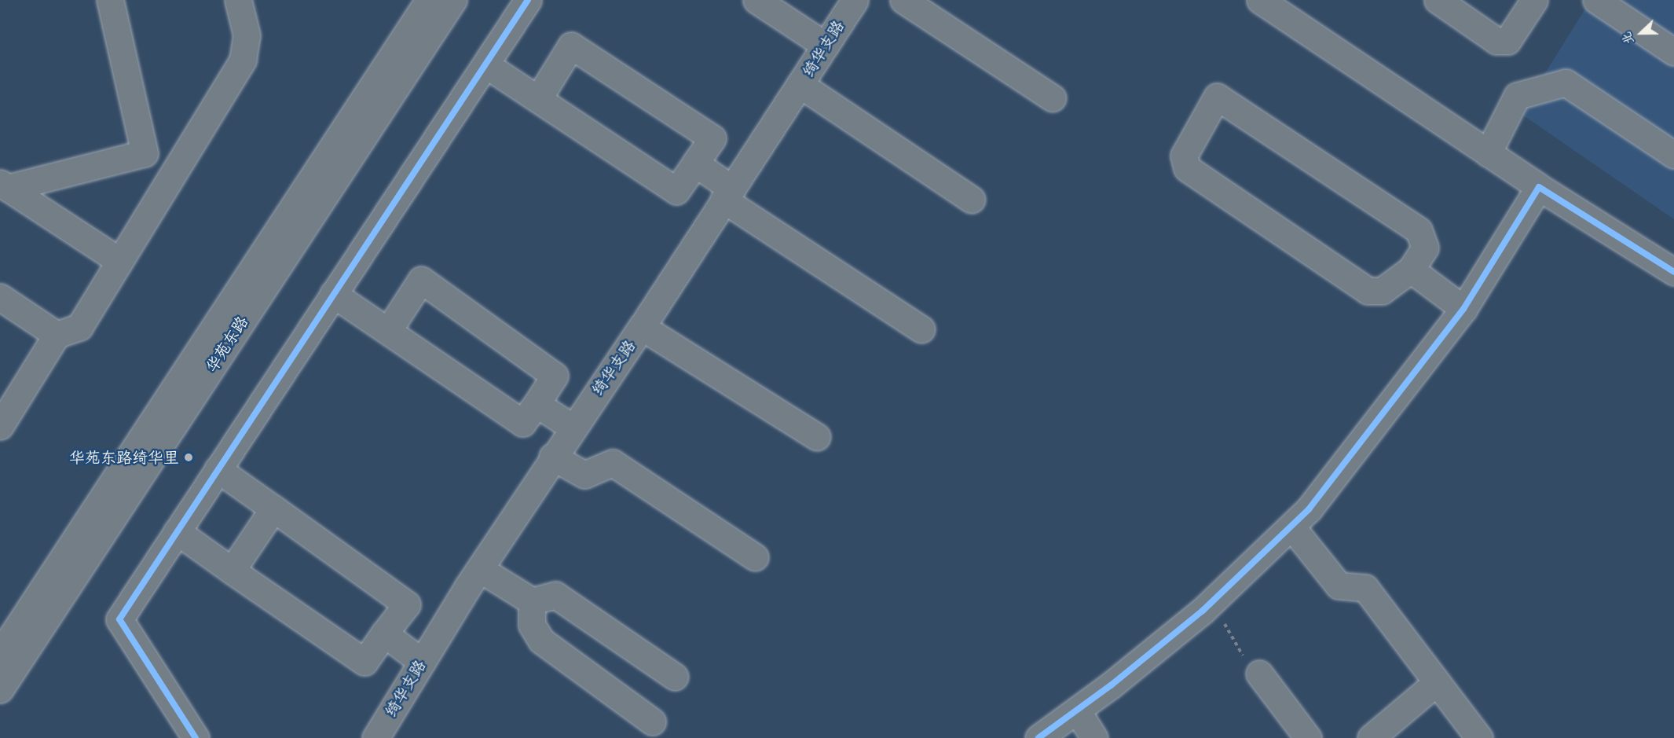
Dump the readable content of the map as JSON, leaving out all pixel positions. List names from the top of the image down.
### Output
{
  "streets": {
    "street": ["绮华支路", "华苑东路"]
  },
  "places": ["华苑东路绮华里"],
  "north": "left"
}
